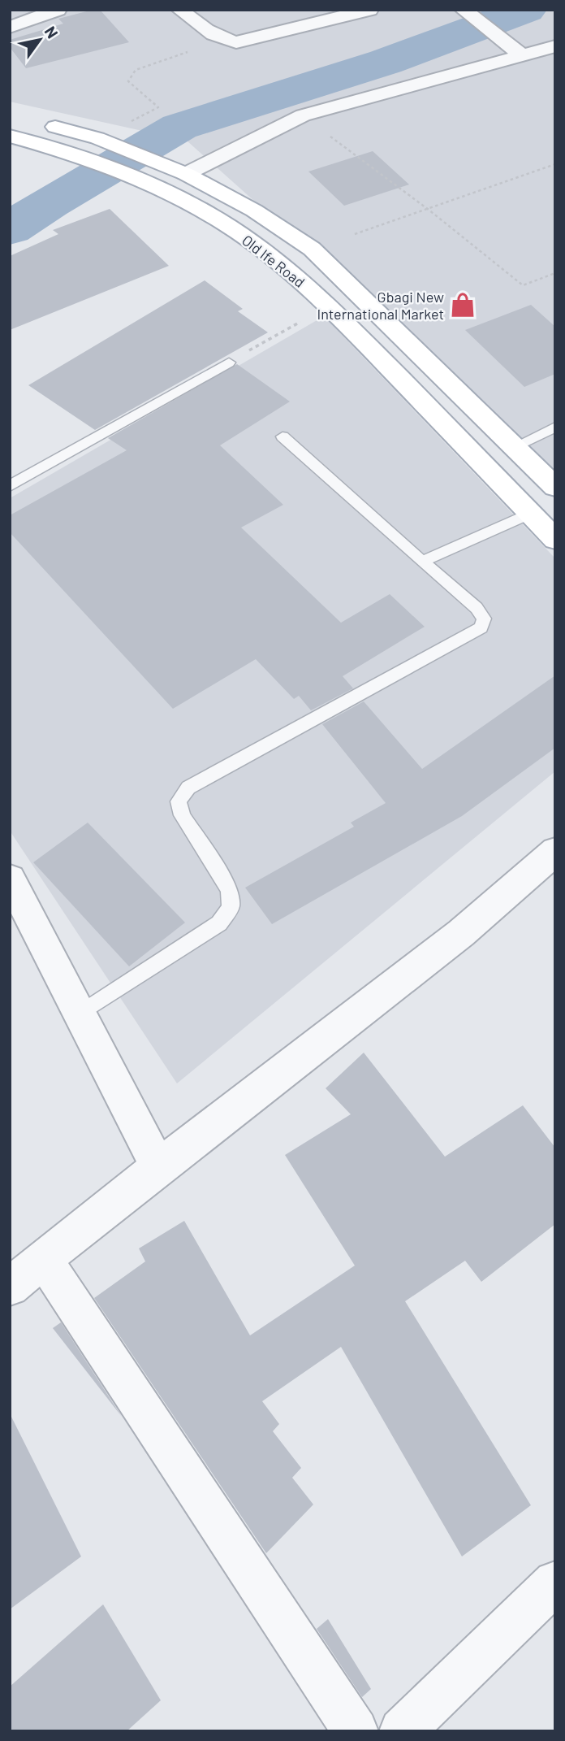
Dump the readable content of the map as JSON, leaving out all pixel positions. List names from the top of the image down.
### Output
{
  "streets": {
    "main road": ["Old Ife Road"]
  },
  "places": {
    "shop": ["Gbagi New International Market"]
  },
  "north": "top right"
}
